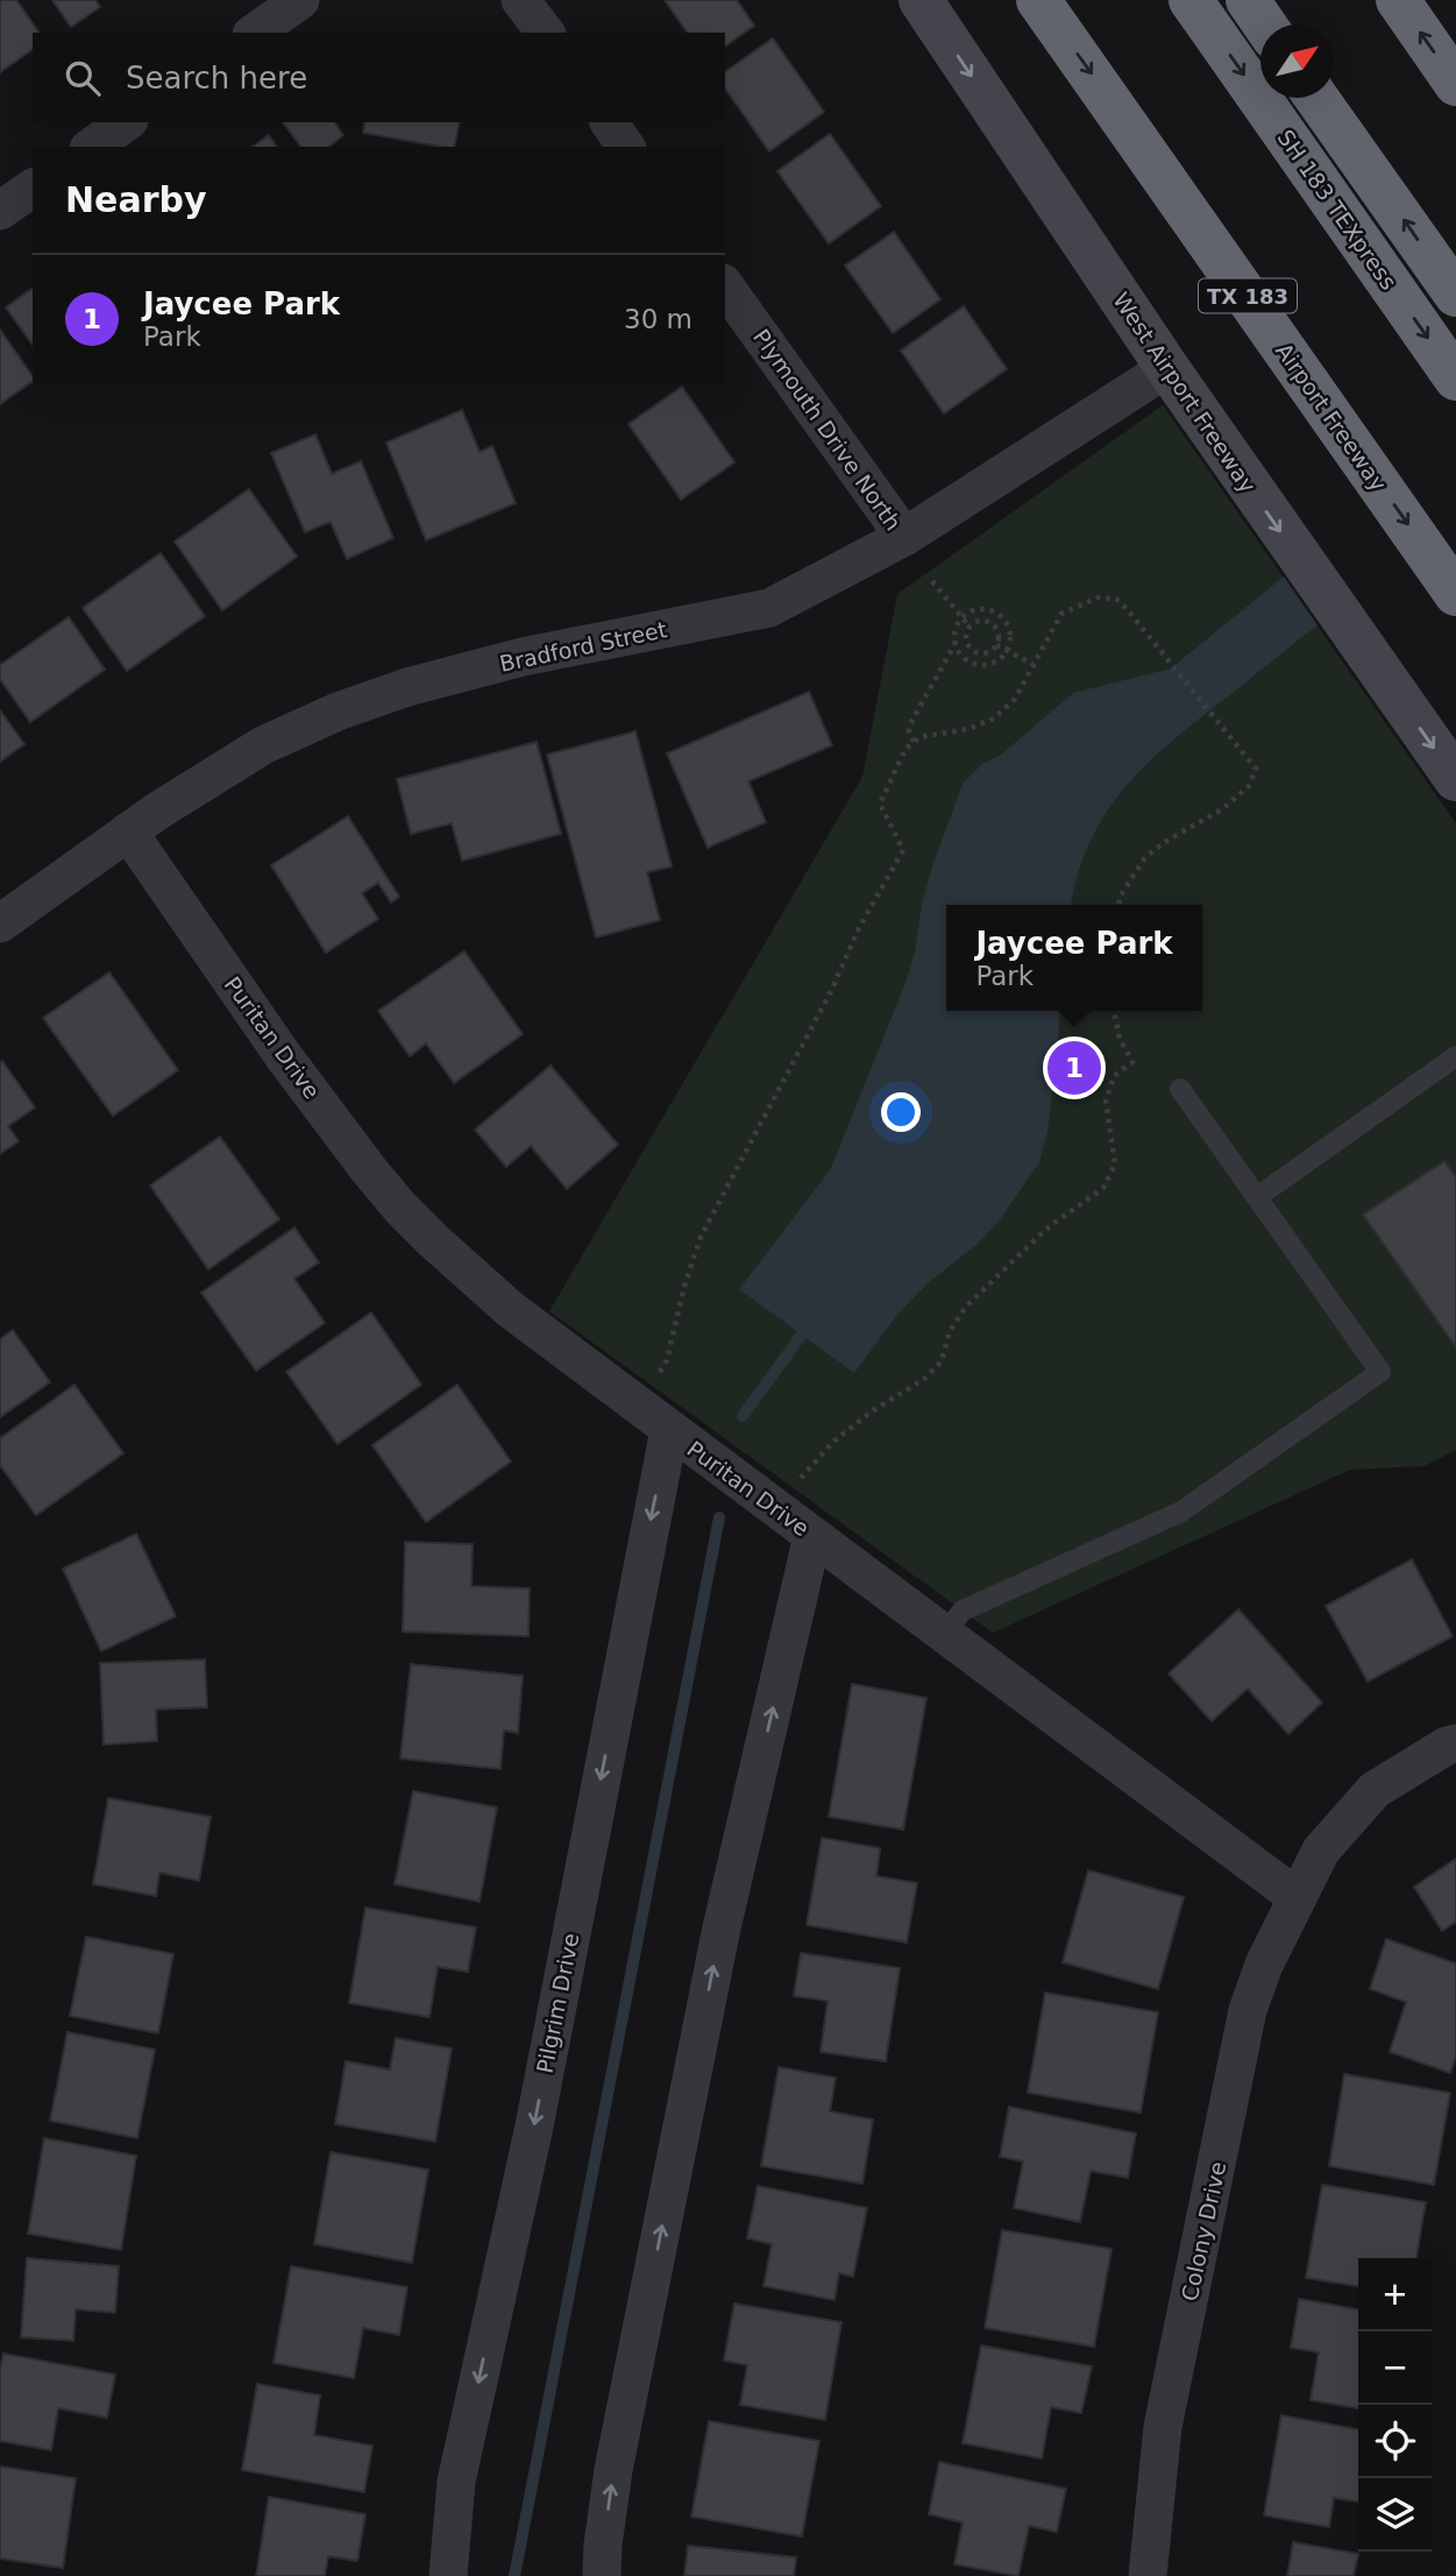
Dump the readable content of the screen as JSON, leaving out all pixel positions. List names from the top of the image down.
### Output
{
  "streets": {
    "highway": ["SH 183 TEXpress", "TX 183", "Airport Freeway"],
    "main road": ["West Airport Freeway"],
    "street": [
      "Plymouth Drive North",
      "Bradford Street",
      "Puritan Drive",
      "Pilgrim Drive",
      "Colony Drive"
    ]
  },
  "crossings": [
    ["West Airport Freeway", "Bradford Street"],
    ["Plymouth Drive North", "Bradford Street"],
    ["Bradford Street", "Puritan Drive"],
    ["Puritan Drive", "Pilgrim Drive"],
    ["Puritan Drive", "Colony Drive"]
  ],
  "one_way": ["West Airport Freeway"],
  "north": "top right",
  "page": {
    "search": "Search here",
    "heading": "Nearby",
    "list": [
      {
        "mark": "1",
        "name": "Jaycee Park",
        "note": "Park",
        "value": "30 m"
      }
    ],
    "popup": ["Jaycee Park", "Park"],
    "pins": "1",
    "map_buttons": ["+", "−"]
  }
}
